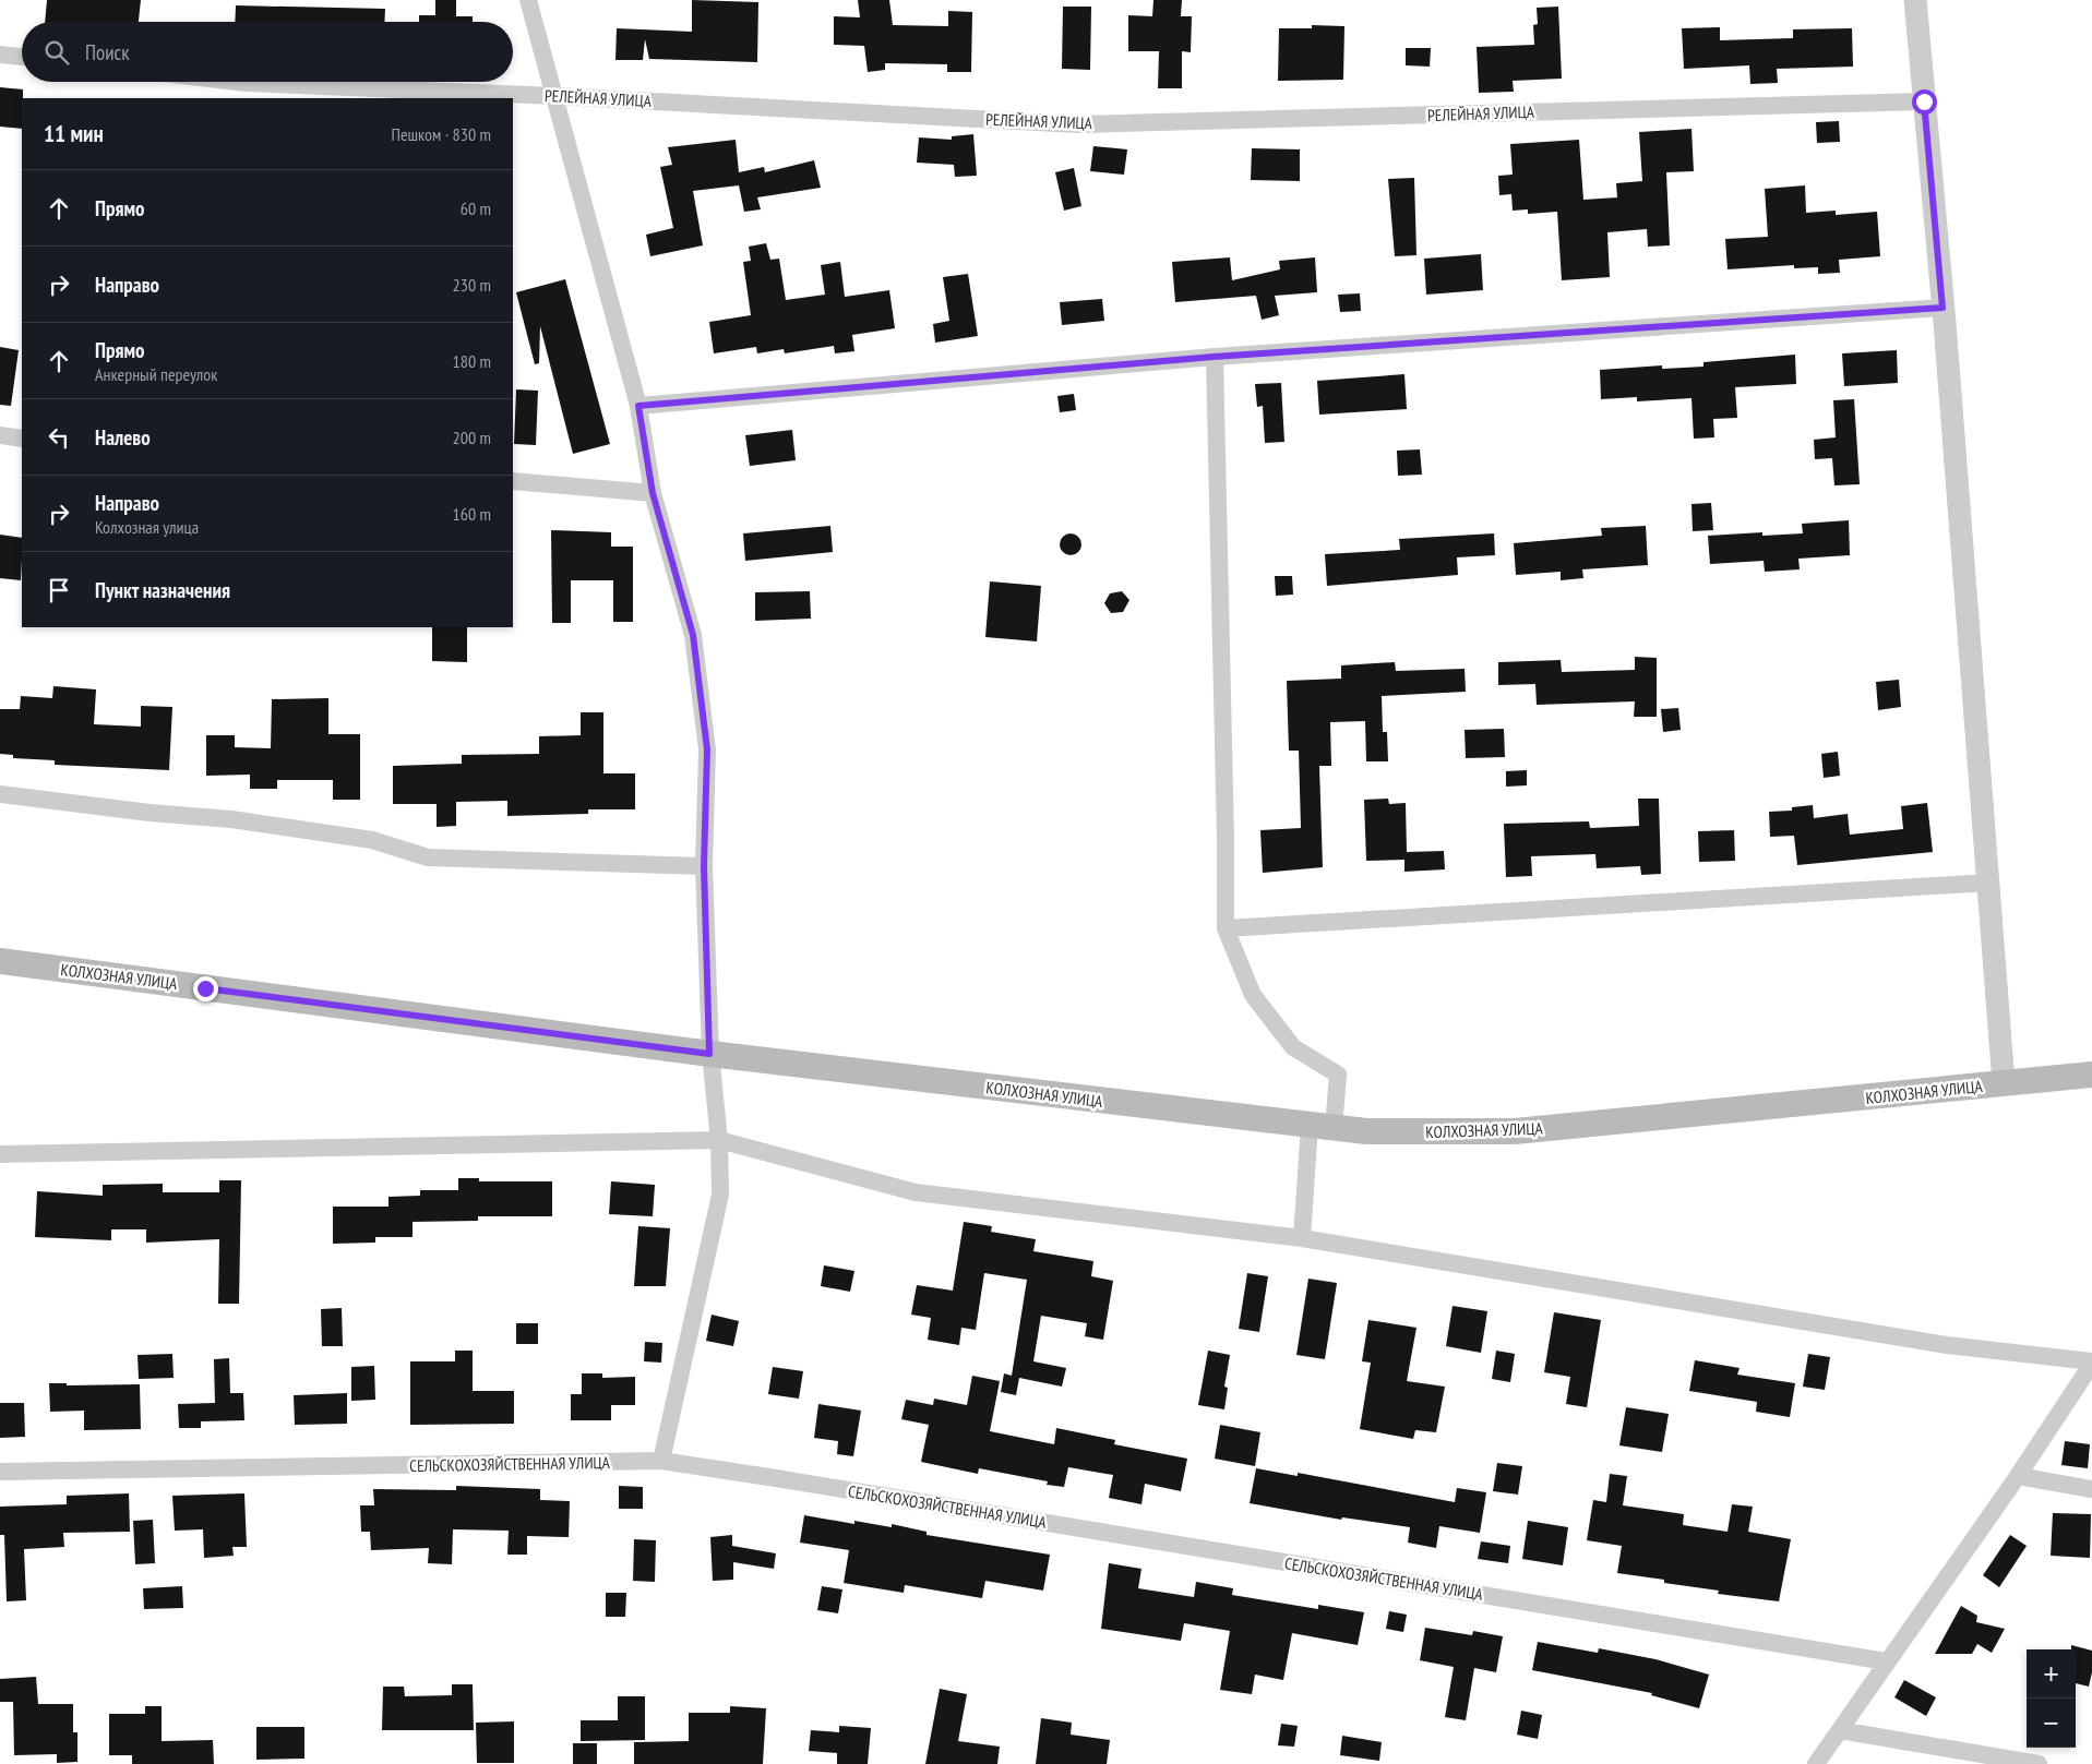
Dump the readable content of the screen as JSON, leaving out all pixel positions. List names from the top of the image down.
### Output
{
  "streets": {
    "main road": ["КОЛХОЗНАЯ УЛИЦА"],
    "street": ["РЕЛЕЙНАЯ УЛИЦА", "СЕЛЬСКОХОЗЯЙСТВЕННАЯ УЛИЦА"]
  },
  "page": {
    "search": "Поиск",
    "heading": ["11 мин", "Пешком · 830 m"],
    "list": [
      ["Прямо", "60 m"],
      ["Направо", "230 m"],
      ["Прямо", "Анкерный переулок", "180 m"],
      ["Налево", "200 m"],
      ["Направо", "Колхозная улица", "160 m"],
      "Пункт назначения"
    ],
    "map_buttons": ["+", "−"]
  }
}
